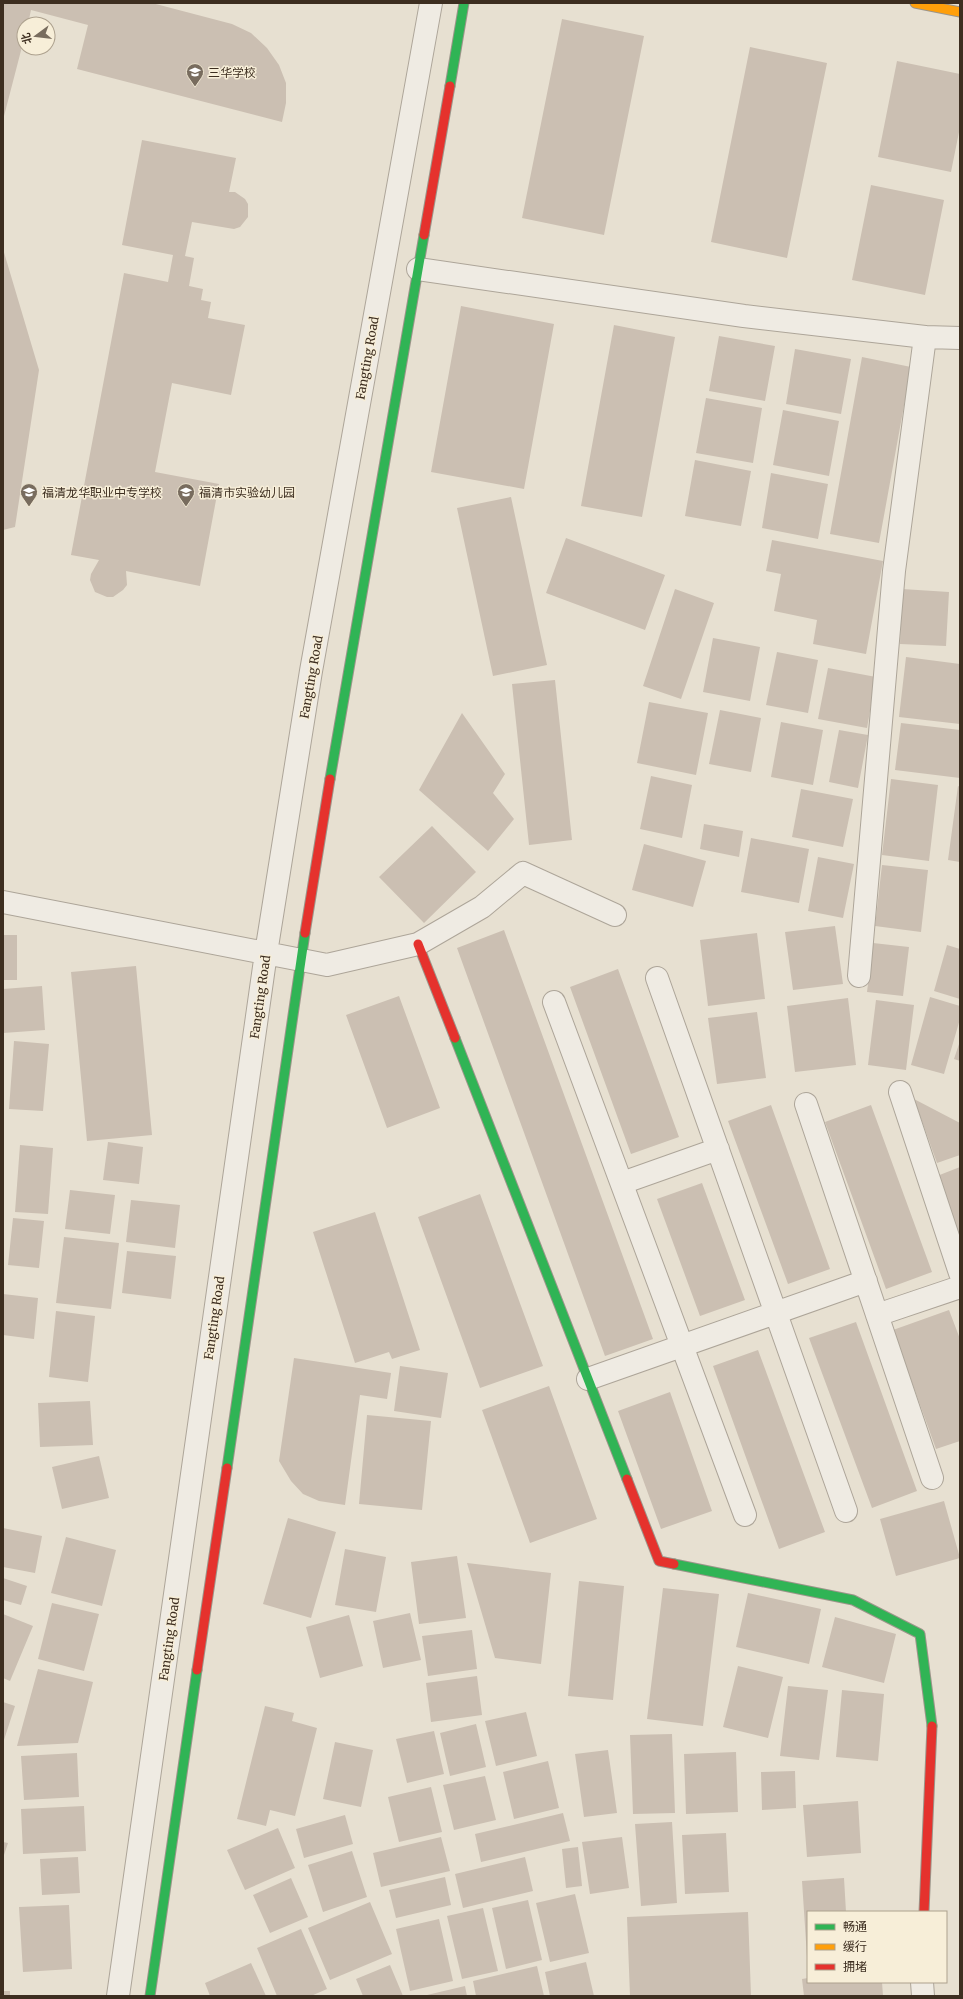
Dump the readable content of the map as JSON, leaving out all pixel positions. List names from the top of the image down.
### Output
{
  "streets": {
    "street": ["Fangting Road"]
  },
  "places": {
    "school or university": ["三华学校", "福清龙华职业中专学校", "福清市实验幼儿园"]
  },
  "legend": ["畅通", "缓行", "拥堵"],
  "north": "left"
}
